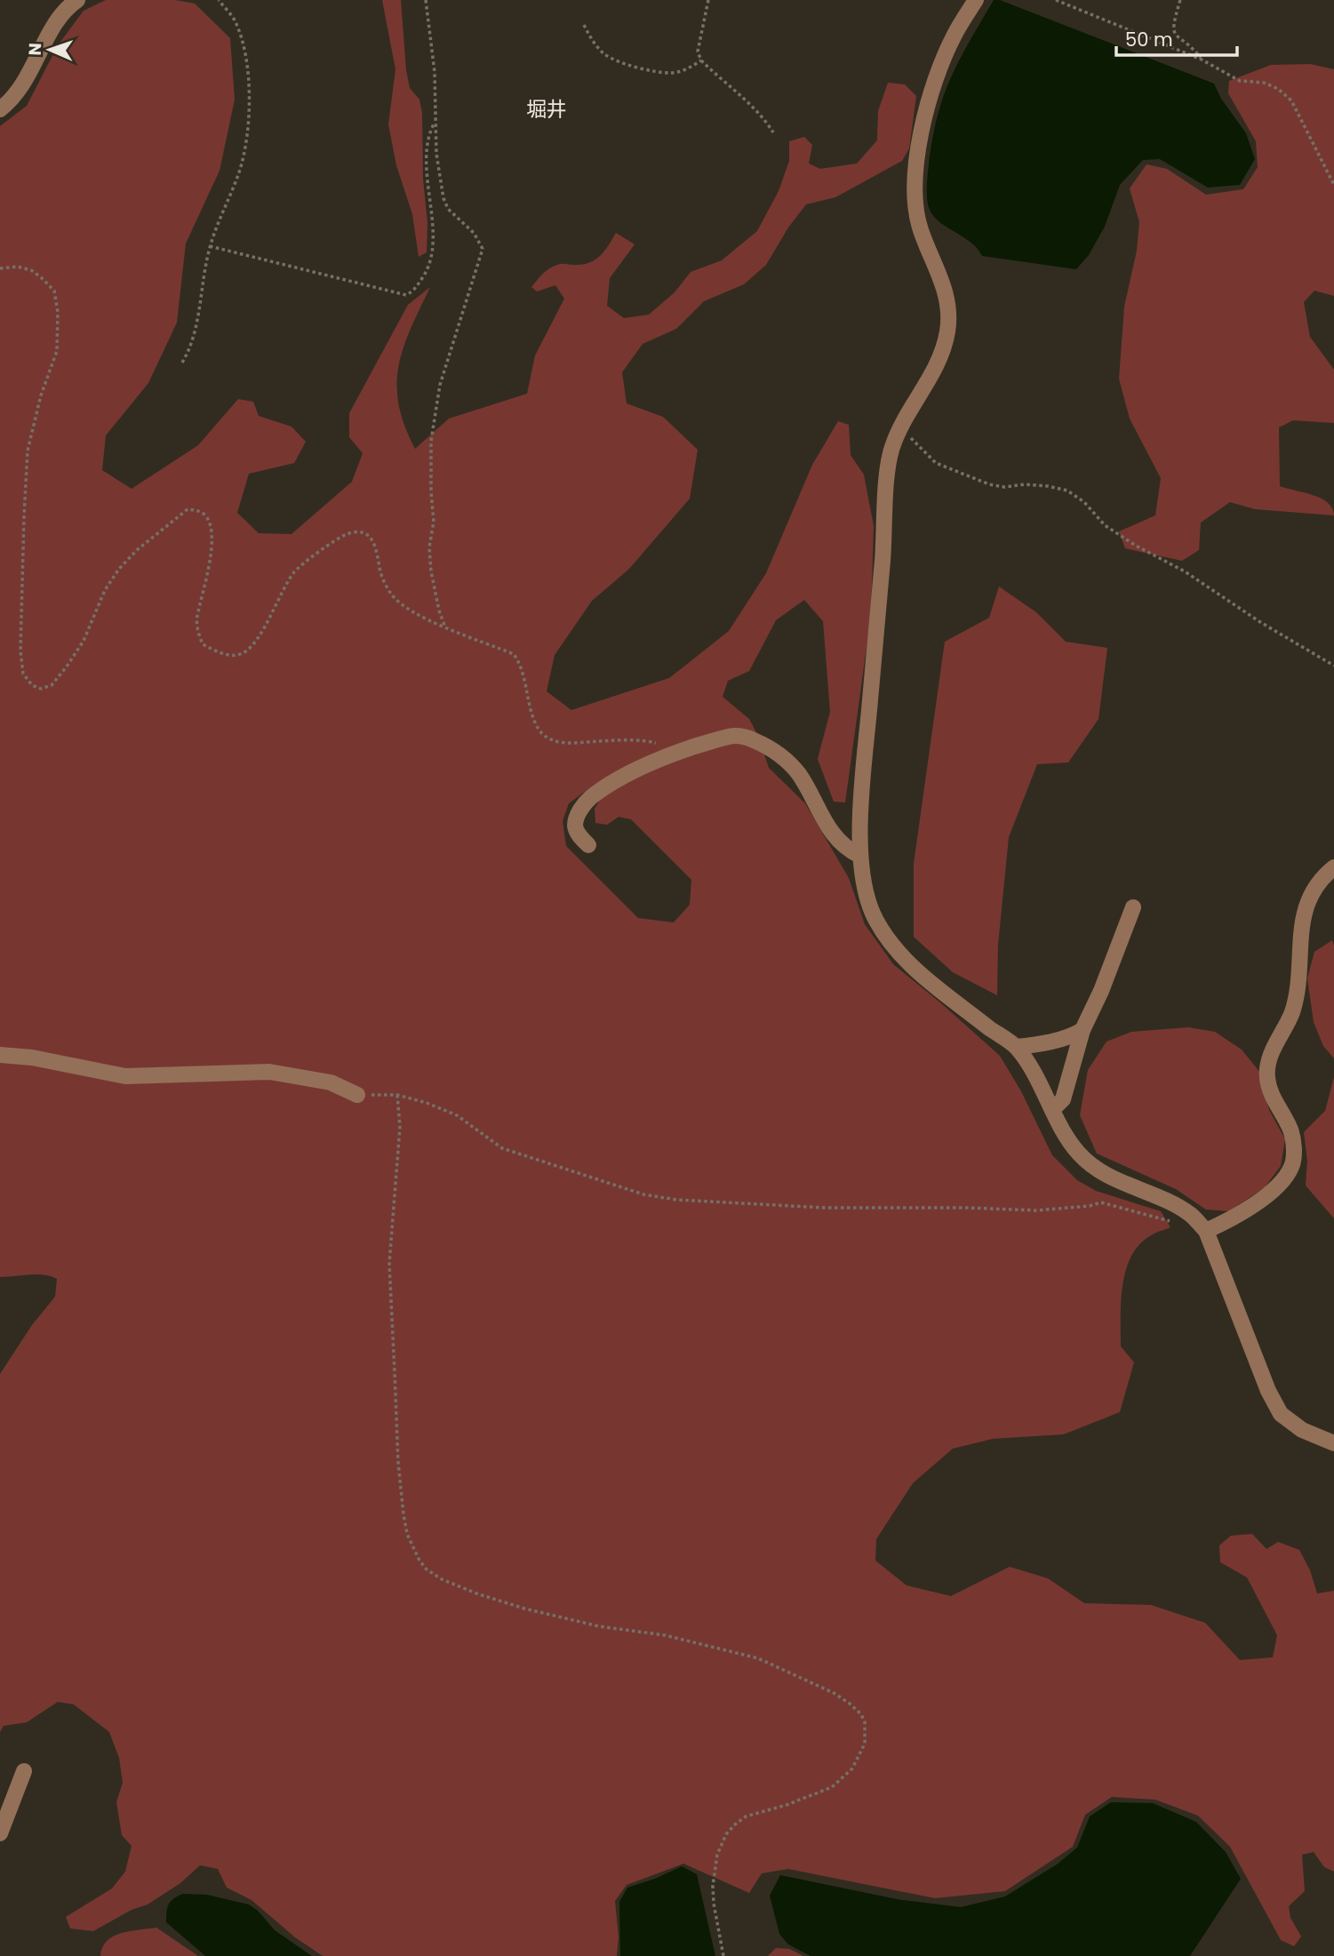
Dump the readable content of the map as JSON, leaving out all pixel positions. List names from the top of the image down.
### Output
{
  "districts": ["堀井"],
  "scale_bar": "50 m",
  "north": "left"
}
